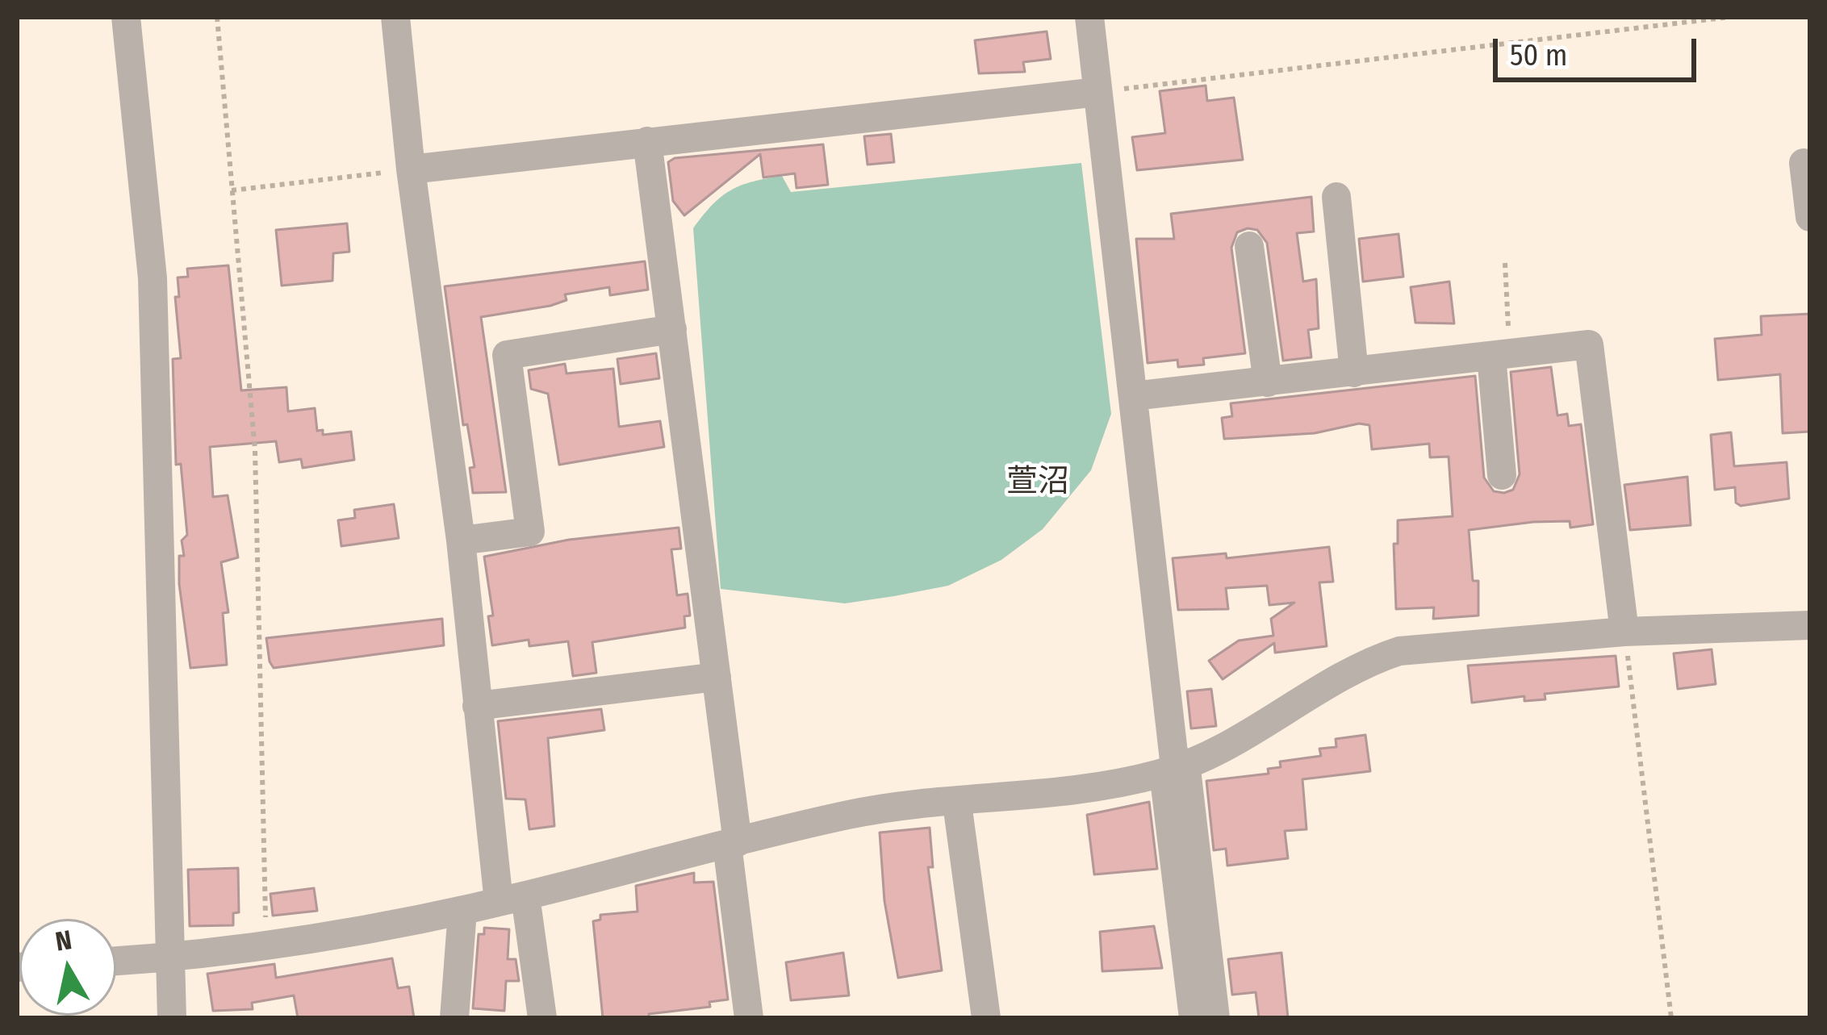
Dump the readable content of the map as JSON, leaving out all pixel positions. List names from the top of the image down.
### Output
{
  "districts": ["萱沼"],
  "scale_bar": "50 m",
  "north": "top"
}
